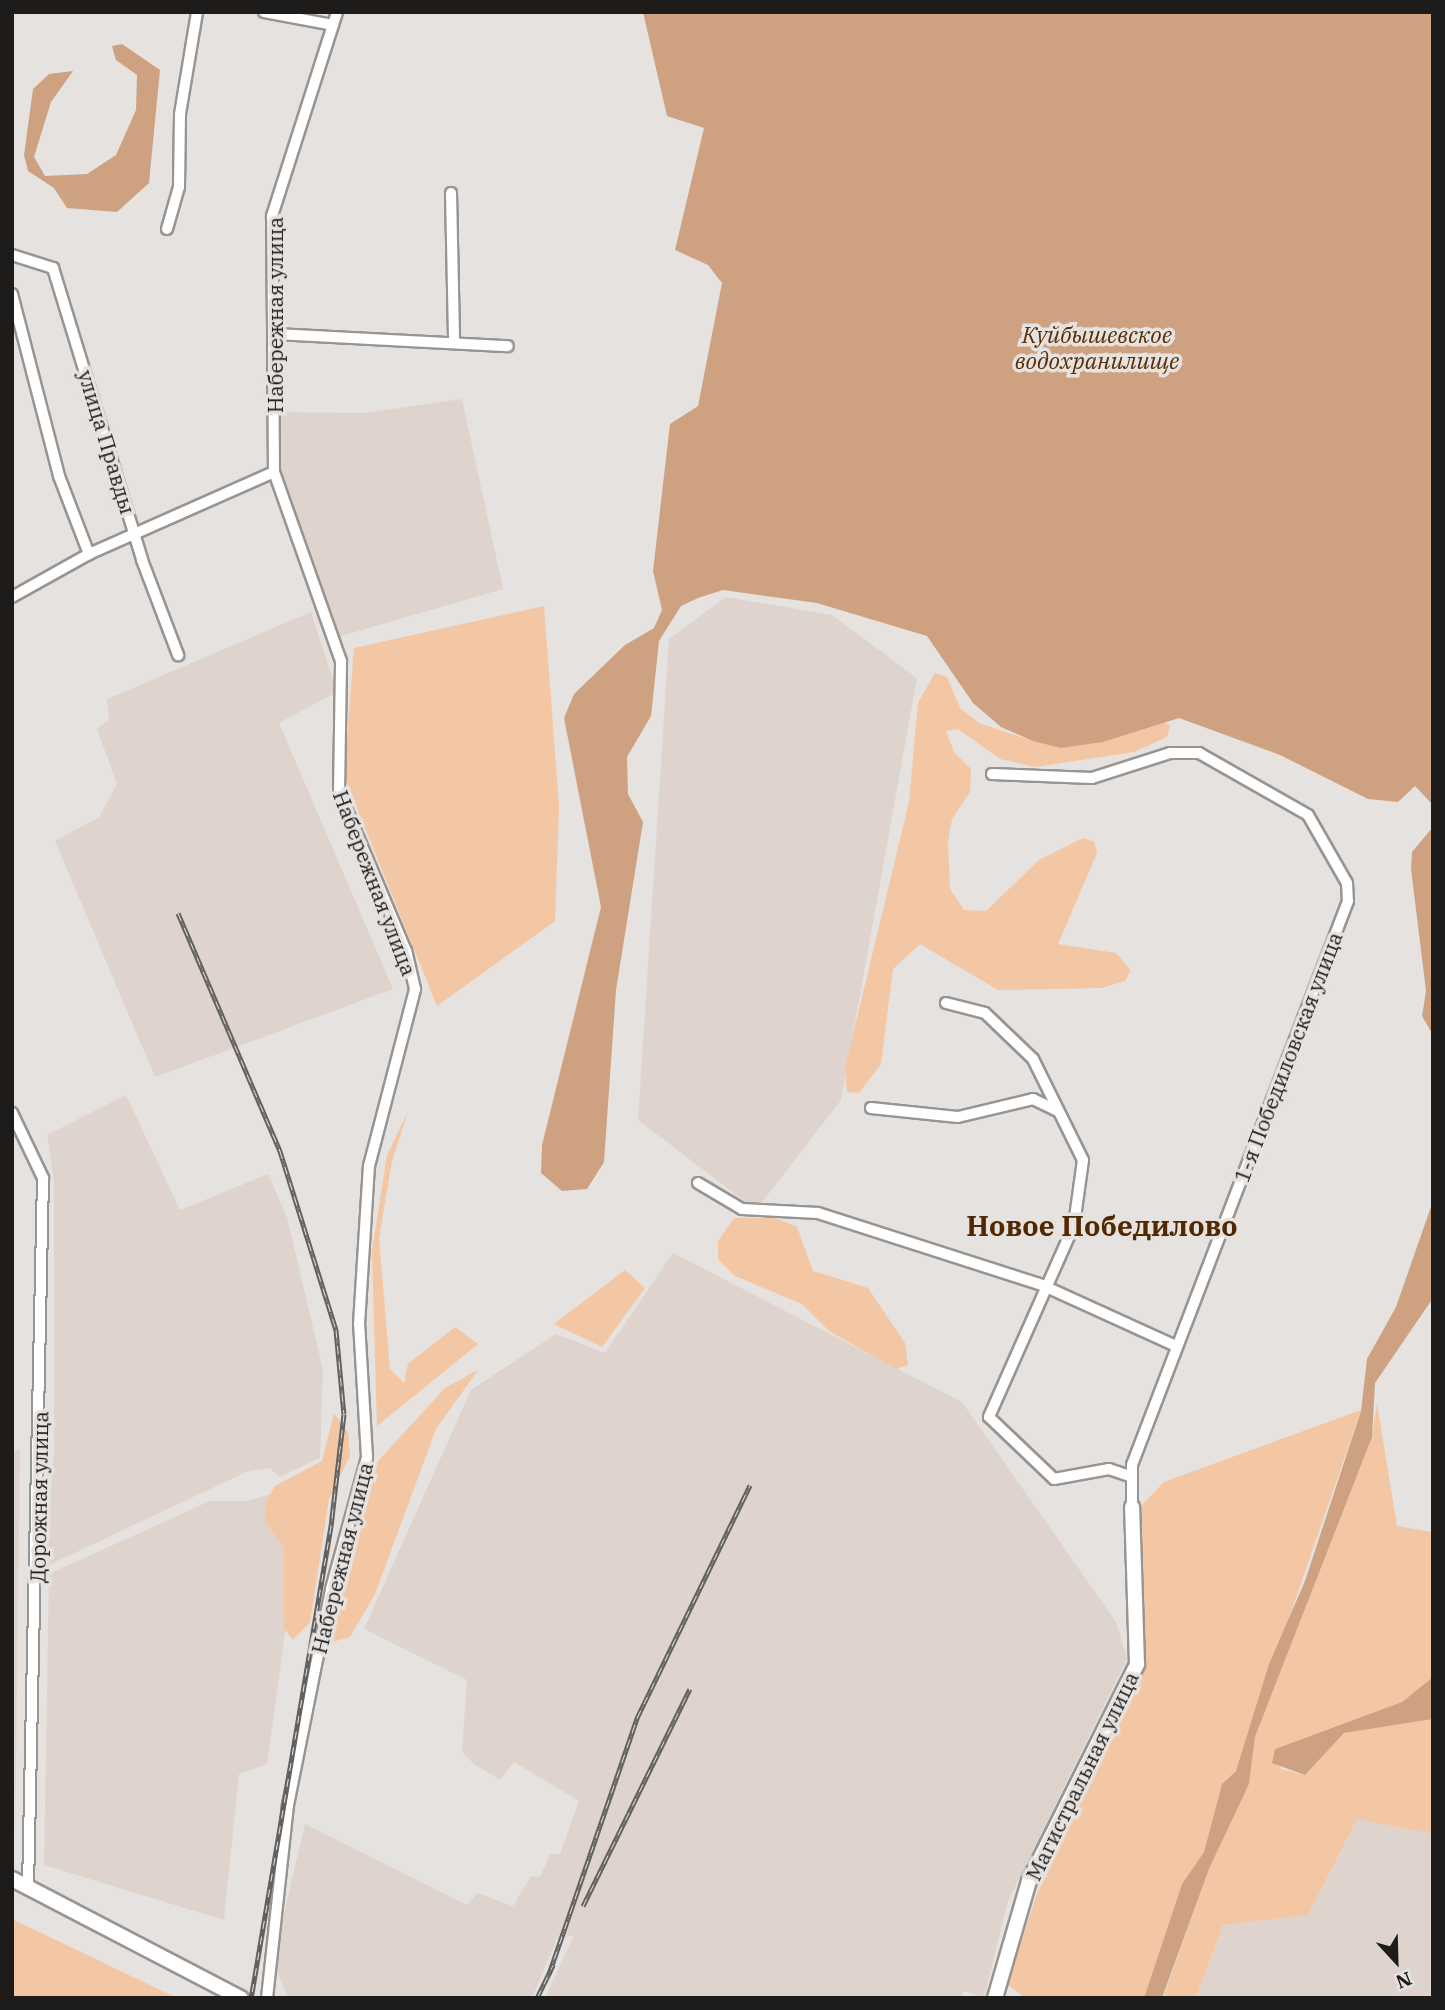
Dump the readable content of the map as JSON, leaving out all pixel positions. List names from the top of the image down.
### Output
{
  "streets": {
    "street": [
      "Набережная улица",
      "улица Правды",
      "1-я Победиловская улица",
      "Дорожная улица",
      "Магистральная улица"
    ]
  },
  "crossings": [
    ["1-я Победиловская улица", "Магистральная улица"]
  ],
  "districts": ["Новое Победилово"],
  "water": ["Куйбышевское водохранилище"],
  "north": "bottom"
}
